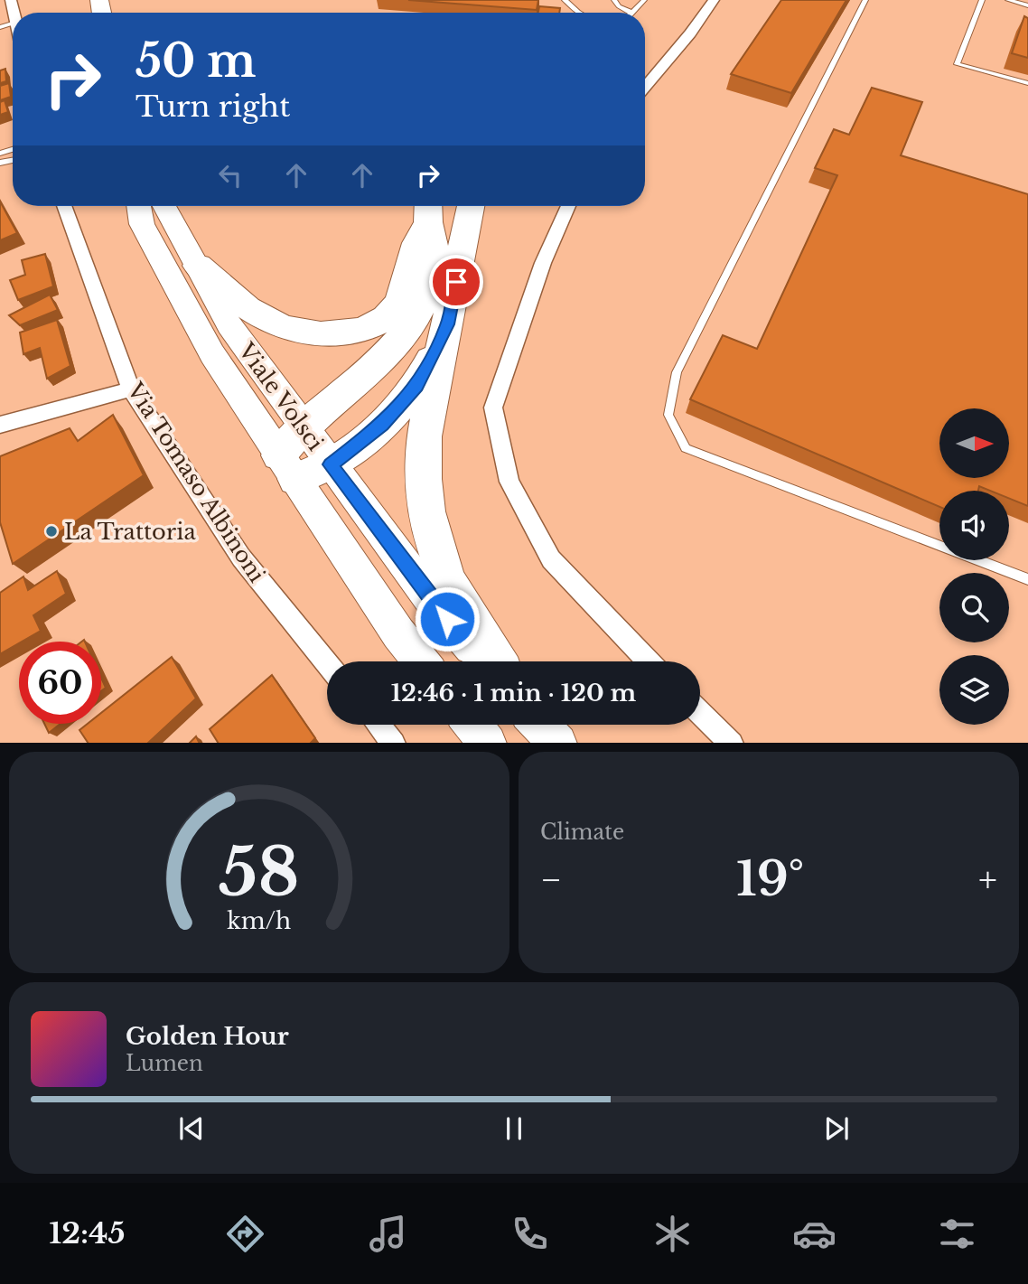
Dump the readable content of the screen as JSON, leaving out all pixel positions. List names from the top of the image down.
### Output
{
  "streets": {
    "main road": ["Viale Volsci"],
    "street": ["Via Tomaso Albinoni"]
  },
  "places": ["La Trattoria"],
  "north": "right",
  "page": {
    "turn": ["50 m", "Turn right"],
    "limit": "60",
    "trip": "12:46 · 1 min · 120 m",
    "tile": "Climate",
    "heat": ["−", "19°", "+"],
    "song": ["Golden Hour", "Lumen"],
    "tabs": "12:45",
    "gauge": ["58", "km/h"]
  }
}
